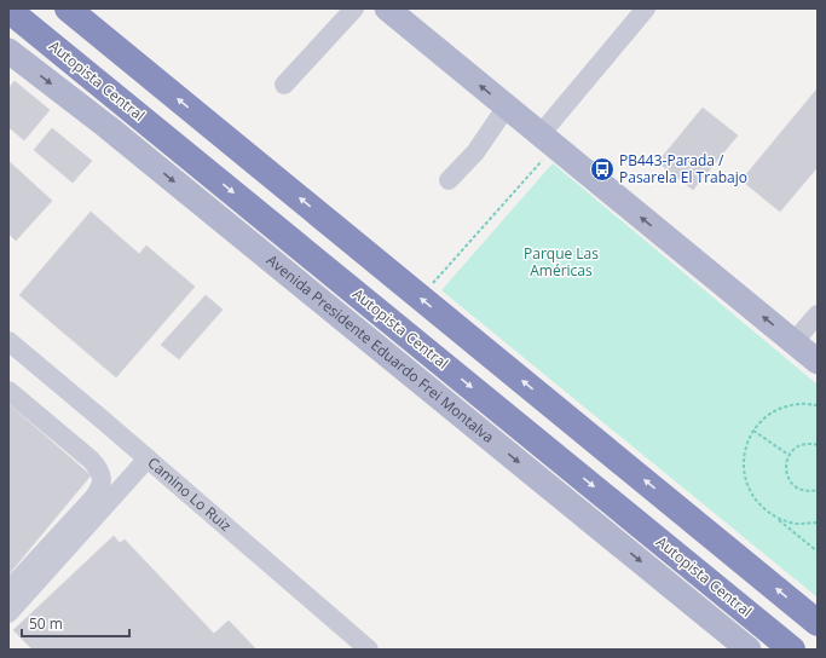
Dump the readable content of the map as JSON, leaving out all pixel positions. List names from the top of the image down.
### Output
{
  "streets": {
    "highway": ["Autopista Central"],
    "main road": ["Avenida Presidente Eduardo Frei Montalva"],
    "street": ["Camino Lo Ruiz"]
  },
  "one_way": ["Avenida Presidente Eduardo Frei Montalva"],
  "parks": ["Parque Las Américas"],
  "places": {
    "bus stop": ["PB443-Parada / Pasarela El Trabajo"]
  },
  "scale_bar": "50 m"
}
